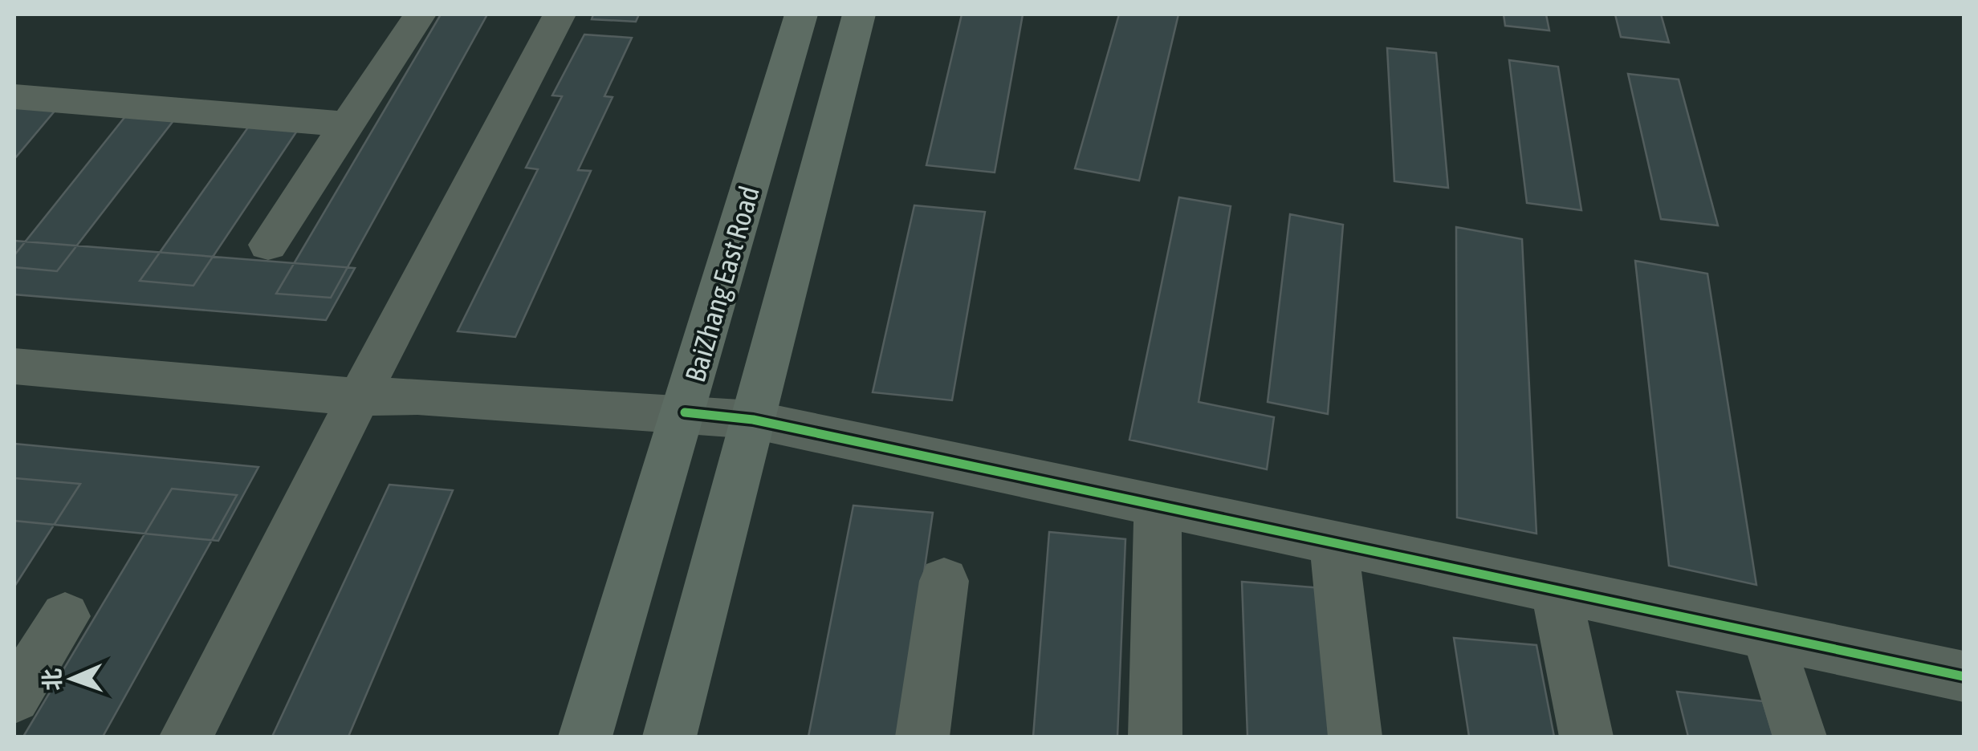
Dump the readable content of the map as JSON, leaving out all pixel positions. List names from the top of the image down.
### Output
{
  "streets": {
    "main road": ["BaiZhang East Road"]
  },
  "north": "left"
}
